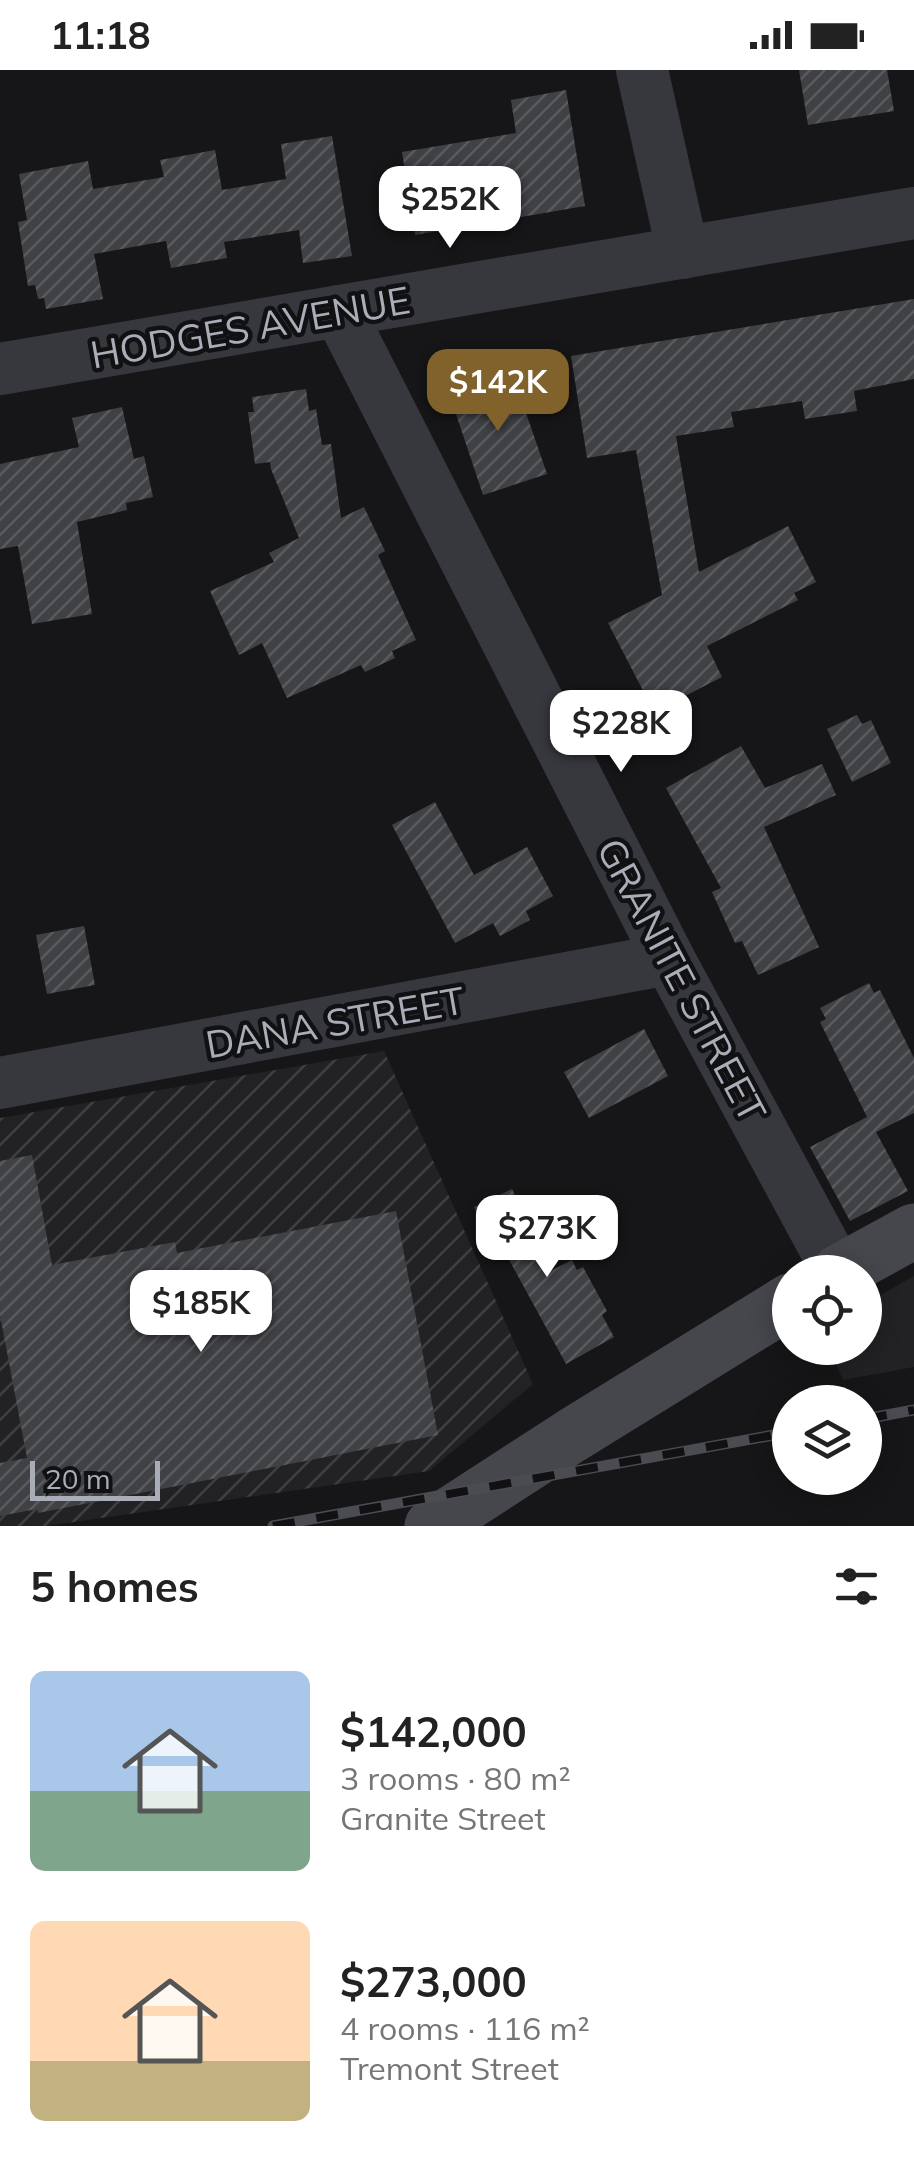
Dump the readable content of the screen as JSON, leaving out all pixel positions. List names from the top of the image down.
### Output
{
  "streets": {
    "street": ["HODGES AVENUE", "GRANITE STREET", "DANA STREET"]
  },
  "crossings": [
    ["HODGES AVENUE", "GRANITE STREET"],
    ["GRANITE STREET", "DANA STREET"]
  ],
  "scale_bar": "20 m",
  "page": {
    "status": "11:18",
    "price": [
      "$252K",
      "$142K",
      "$228K",
      "$273K",
      "$185K"
    ],
    "scale": "20 m",
    "heading": "5 homes",
    "list": [
      {
        "name": "$142,000",
        "note": "3 rooms · 80 m² · Granite Street"
      },
      {
        "name": "$273,000",
        "note": "4 rooms · 116 m² · Tremont Street"
      }
    ]
  }
}
